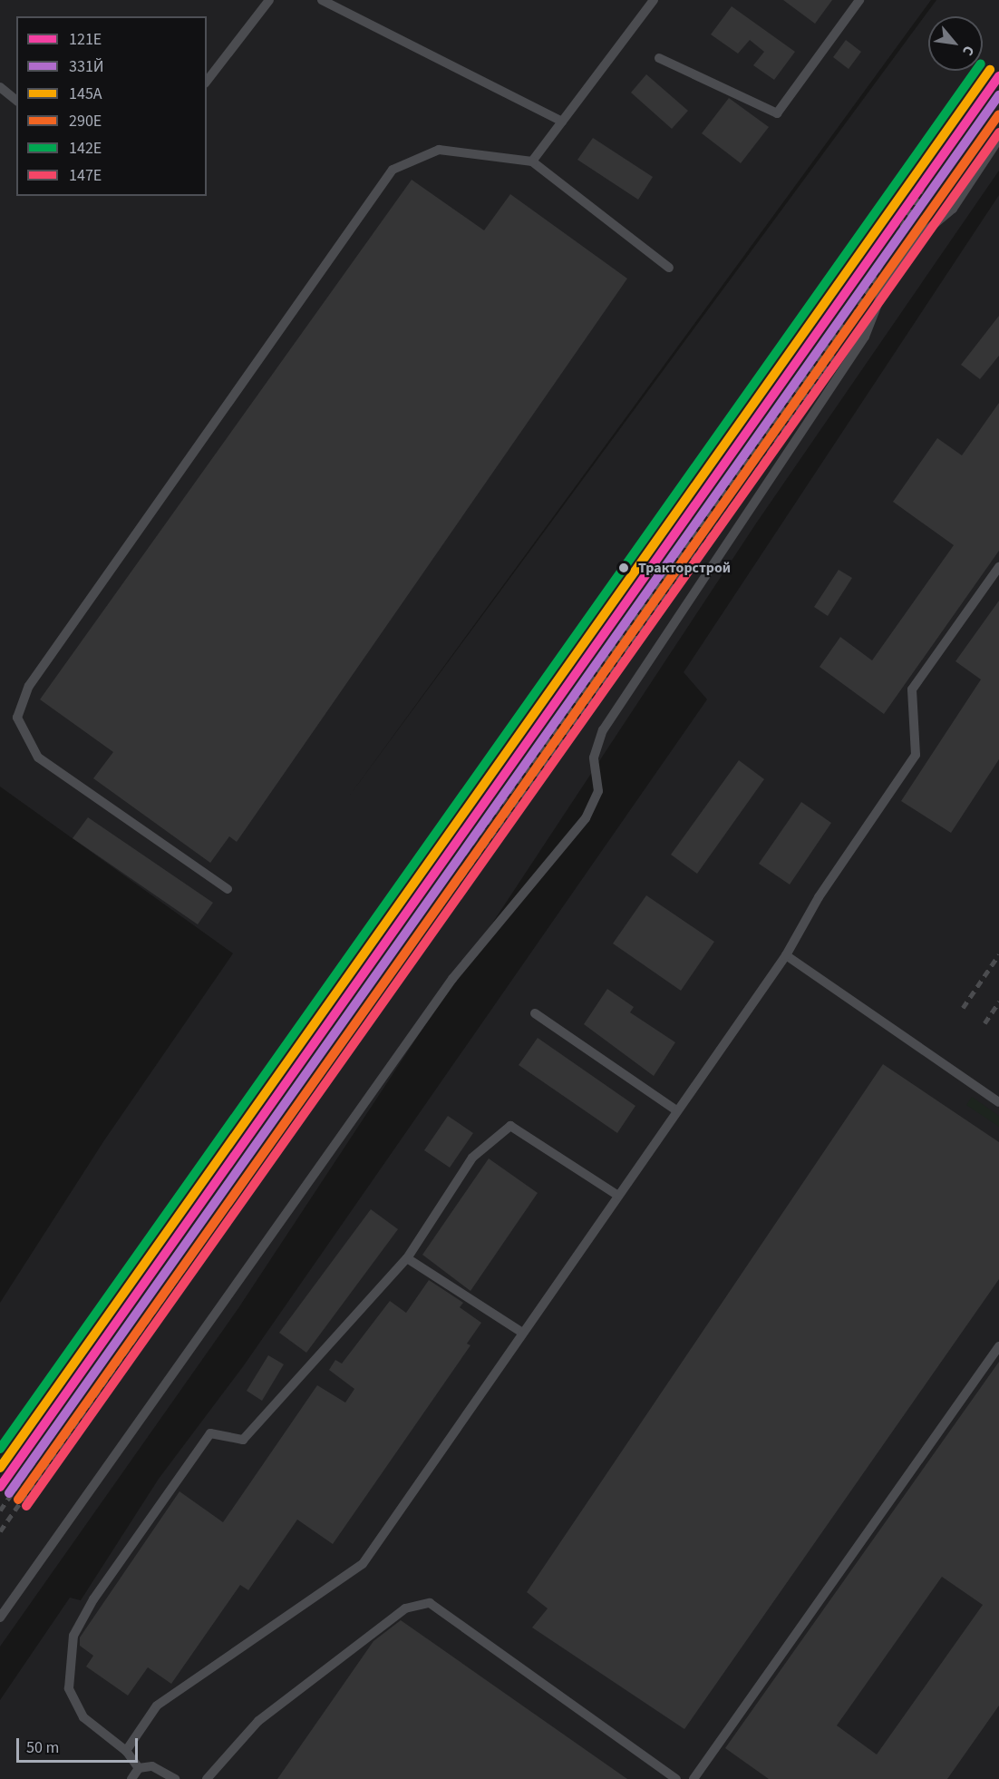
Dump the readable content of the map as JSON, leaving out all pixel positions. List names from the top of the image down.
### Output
{
  "places": ["Тракторстрой"],
  "lines": [
    "transit line 145А",
    "transit line 142Е",
    "transit line 121Е",
    "transit line 331Й",
    "transit line 290Е",
    "transit line 147Е"
  ],
  "legend": [
    "121Е",
    "331Й",
    "145А",
    "290Е",
    "142Е",
    "147Е"
  ],
  "scale_bar": "50 m",
  "north": "bottom right"
}
